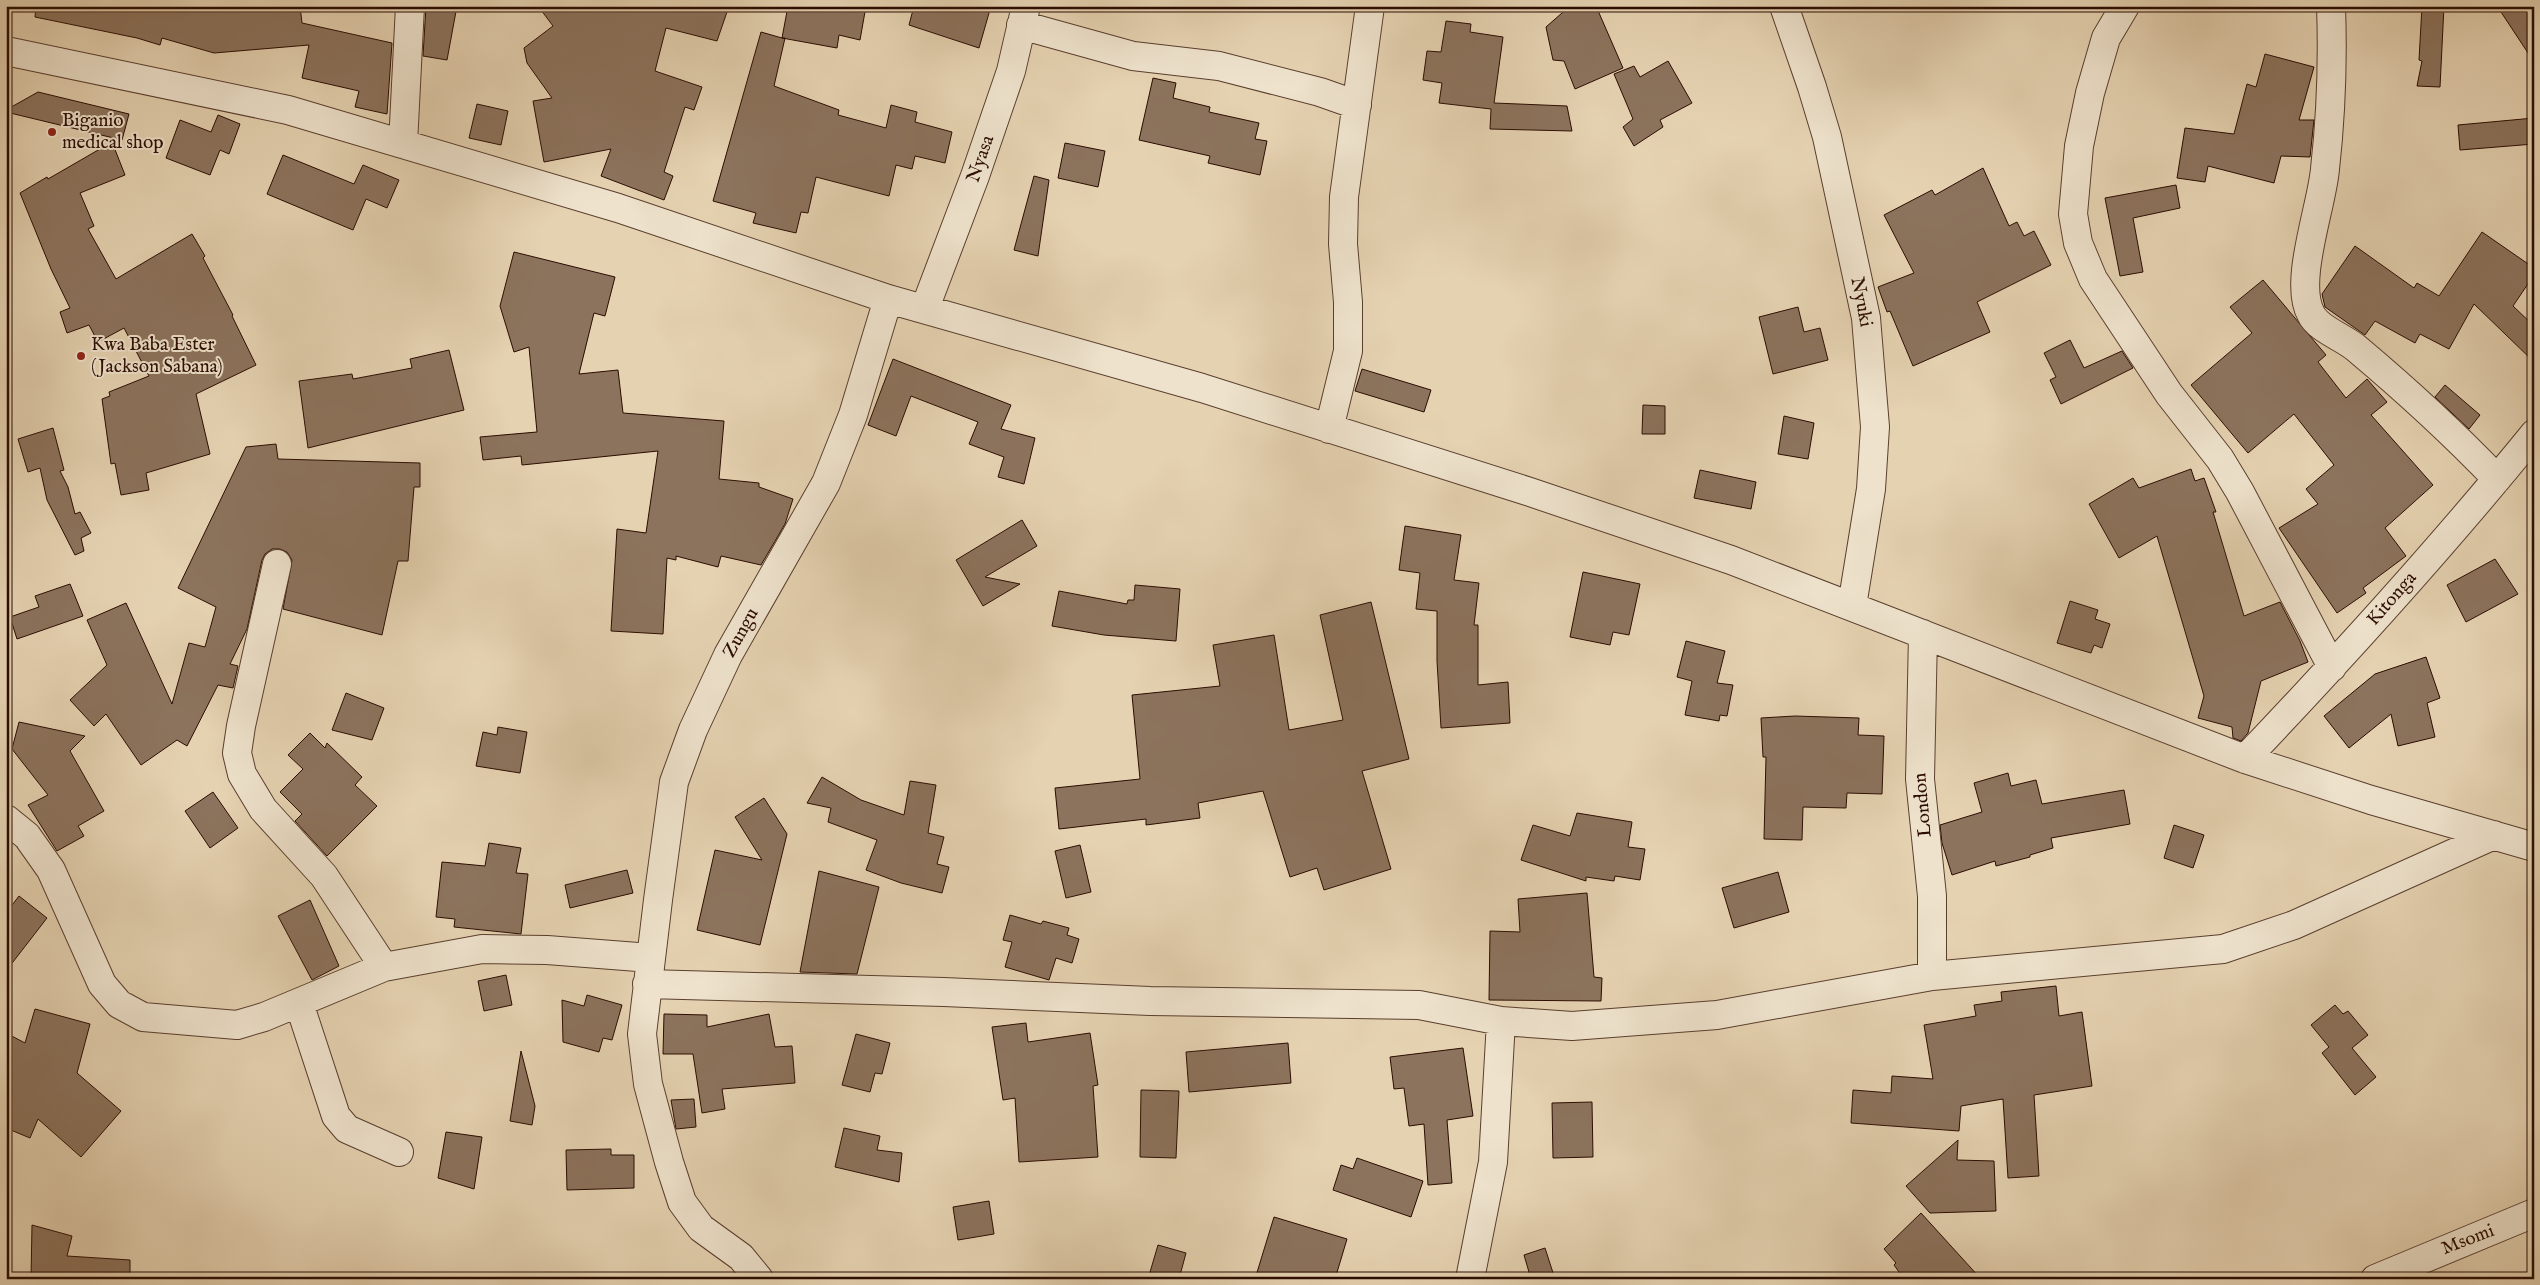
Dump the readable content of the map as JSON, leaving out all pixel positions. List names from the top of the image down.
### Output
{
  "streets": {
    "street": [
      "Nyasa",
      "Nyuki",
      "Kitonga",
      "Zungu",
      "London",
      "Msomi"
    ]
  },
  "places": ["Biganio medical shop", "Kwa Baba Ester (Jackson Sabana)"]
}
